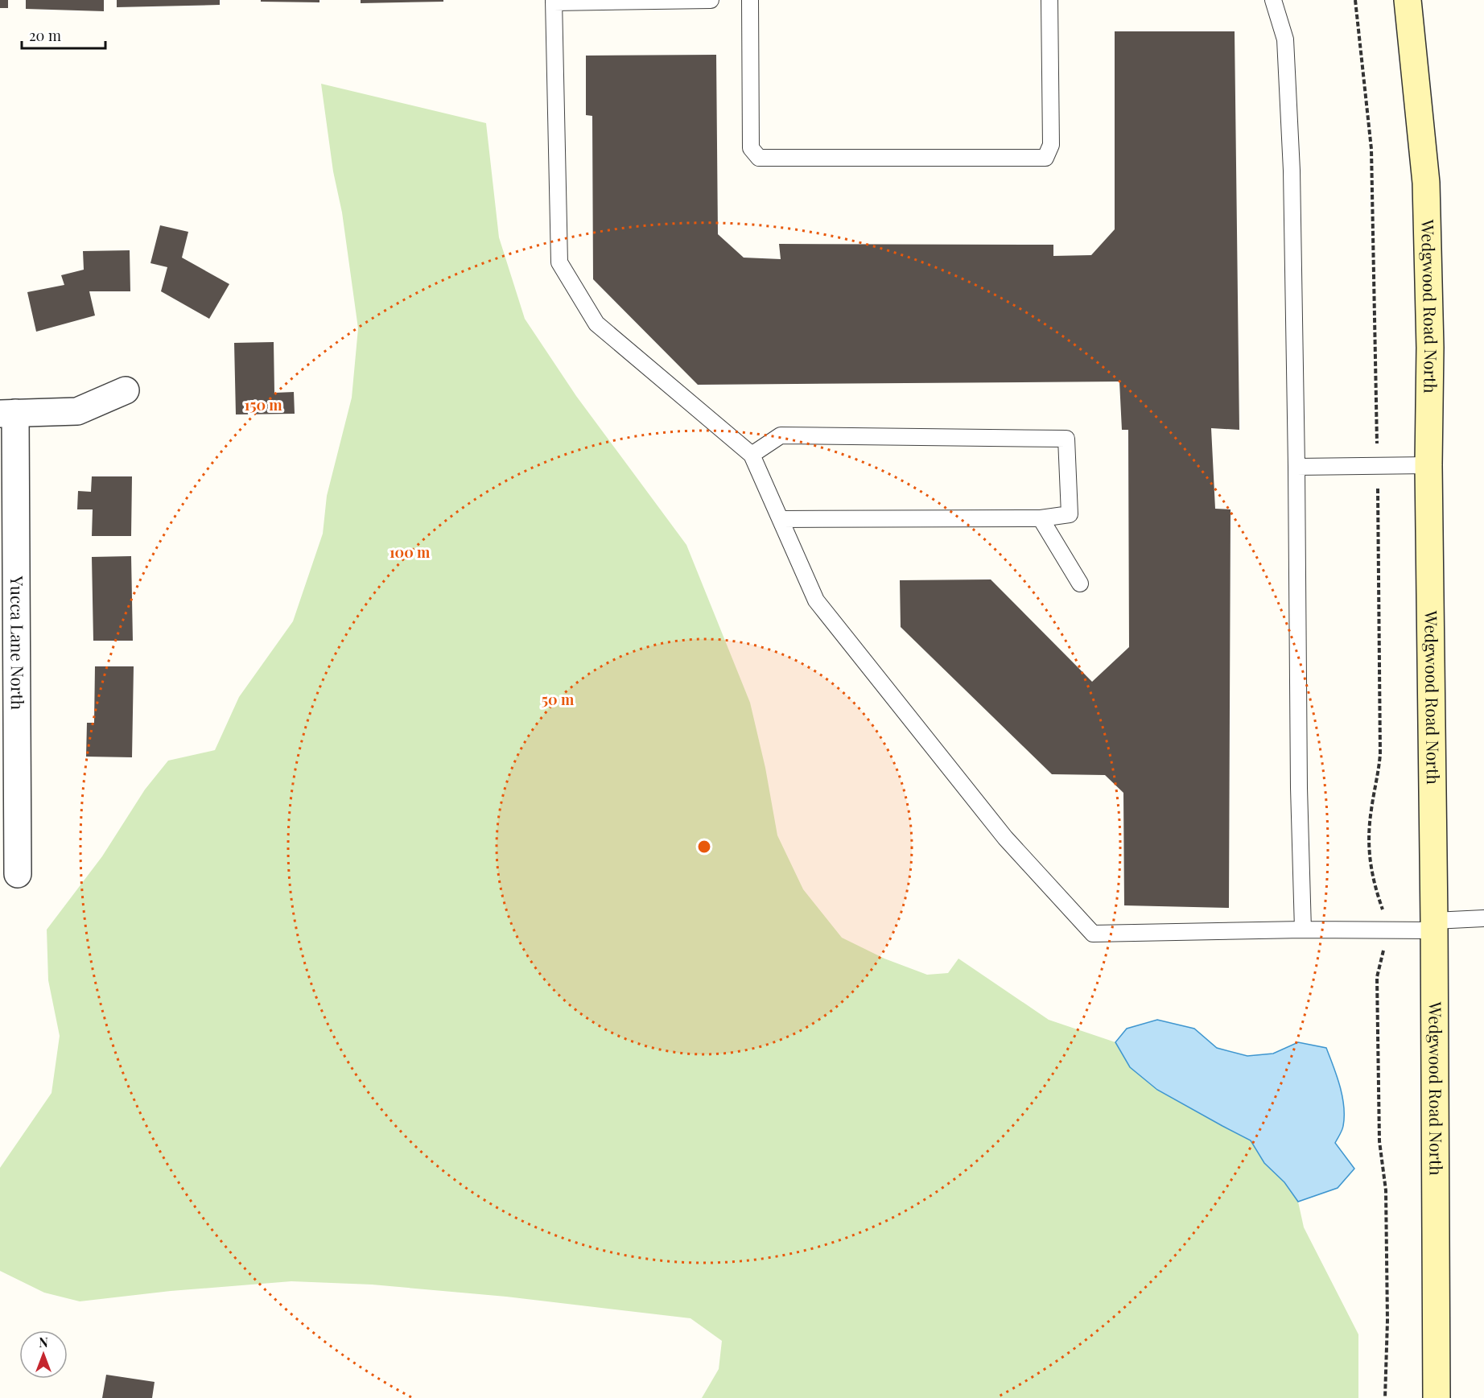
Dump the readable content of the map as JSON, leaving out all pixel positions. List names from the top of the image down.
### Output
{
  "streets": {
    "street": ["Wedgwood Road North", "Yucca Lane North"]
  },
  "scale_bar": "20 m",
  "north": "top",
  "rings": ["150 m", "100 m", "50 m"]
}
